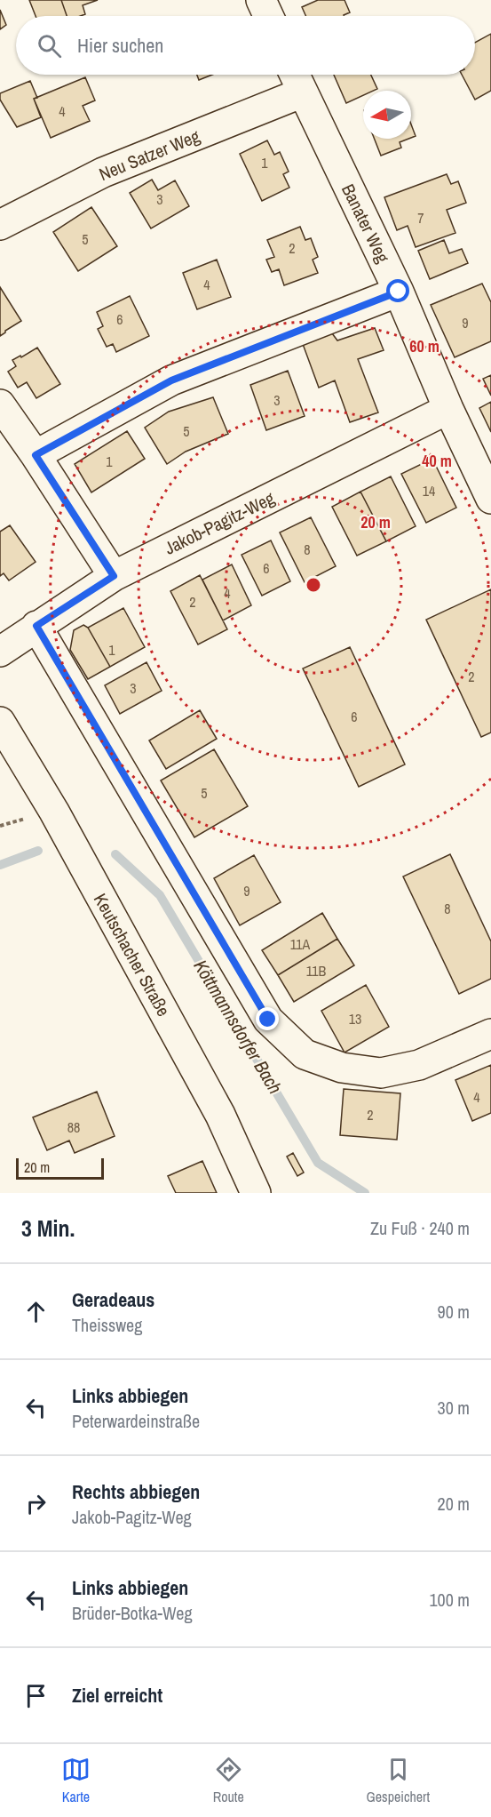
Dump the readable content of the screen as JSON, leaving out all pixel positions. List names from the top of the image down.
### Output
{
  "streets": {
    "street": [
      "Neu Satzer Weg",
      "Banater Weg",
      "Jakob-Pagitz-Weg",
      "Keutschacher Straße"
    ]
  },
  "crossings": [
    ["Neu Satzer Weg", "Banater Weg"],
    ["Banater Weg", "Jakob-Pagitz-Weg"]
  ],
  "water": ["Köttmannsdorfer Bach"],
  "house_numbers": [
    "4",
    "1",
    "3",
    "7",
    "5",
    "2",
    "4",
    "6",
    "9",
    "3",
    "5",
    "1",
    "14",
    "8",
    "6",
    "4",
    "2",
    "1",
    "2",
    "3",
    "6",
    "5",
    "9",
    "8",
    "11A",
    "11B",
    "13",
    "4",
    "2",
    "88"
  ],
  "scale_bar": "20 m",
  "north": "left",
  "page": {
    "search": "Hier suchen",
    "scale": "20 m",
    "heading": ["3 Min.", "Zu Fuß · 240 m"],
    "list": [
      ["Geradeaus", "Theissweg", "90 m"],
      ["Links abbiegen", "Peterwardeinstraße", "30 m"],
      ["Rechts abbiegen", "Jakob-Pagitz-Weg", "20 m"],
      ["Links abbiegen", "Brüder-Botka-Weg", "100 m"],
      "Ziel erreicht"
    ],
    "nav": ["Karte", "Route", "Gespeichert"]
  },
  "rings": ["60 m", "40 m", "20 m"]
}
